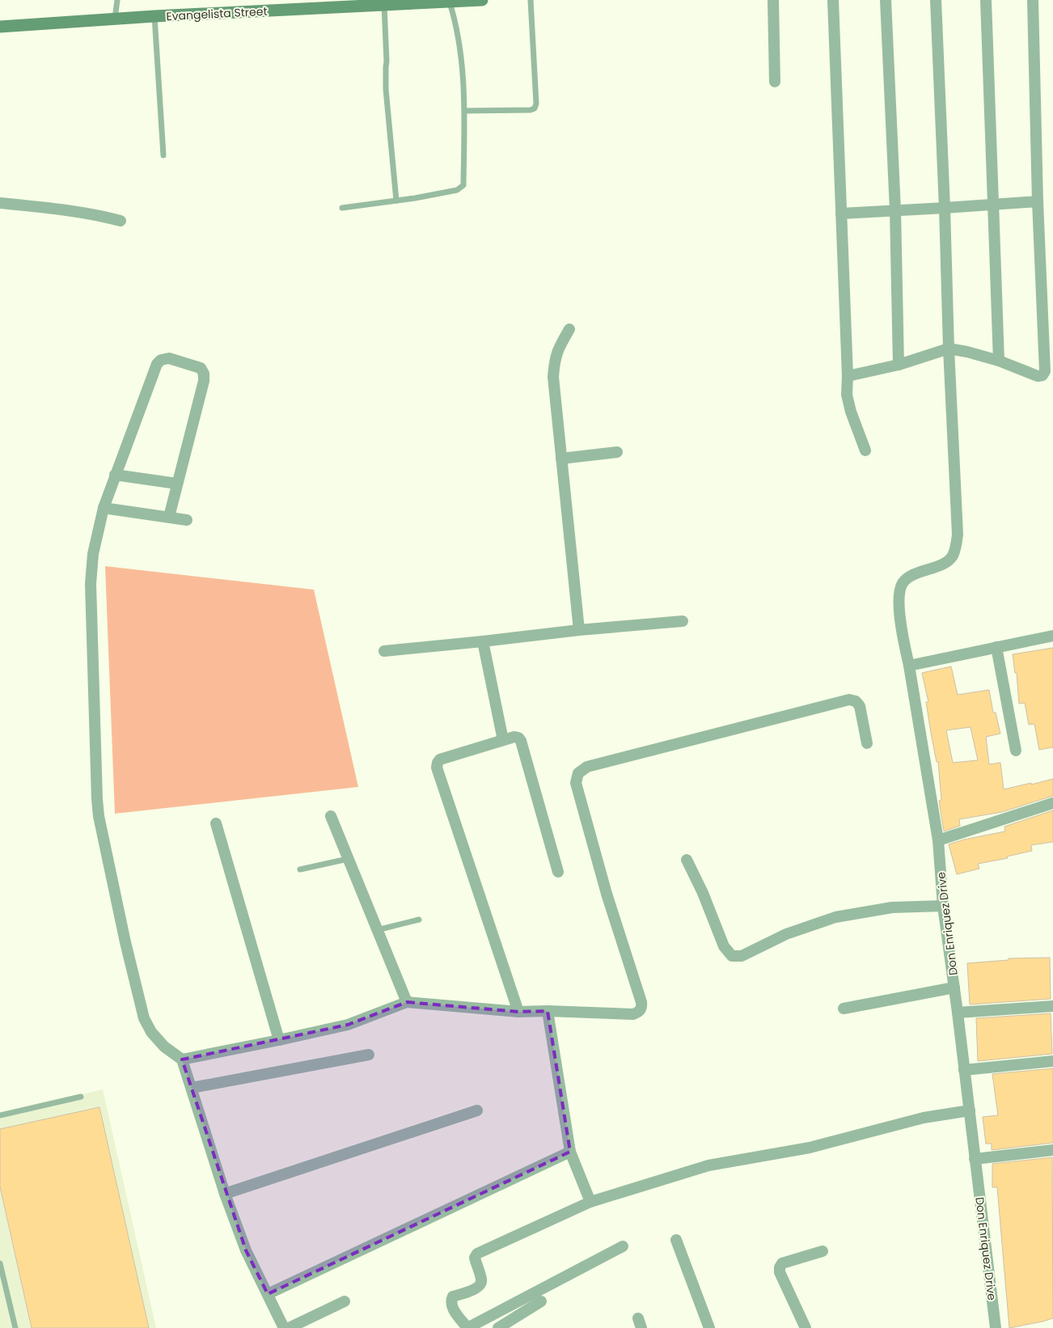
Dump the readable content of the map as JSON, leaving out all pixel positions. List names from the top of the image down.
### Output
{
  "streets": {
    "main road": ["Evangelista Street"],
    "street": ["Don Enriquez Drive"]
  }
}
